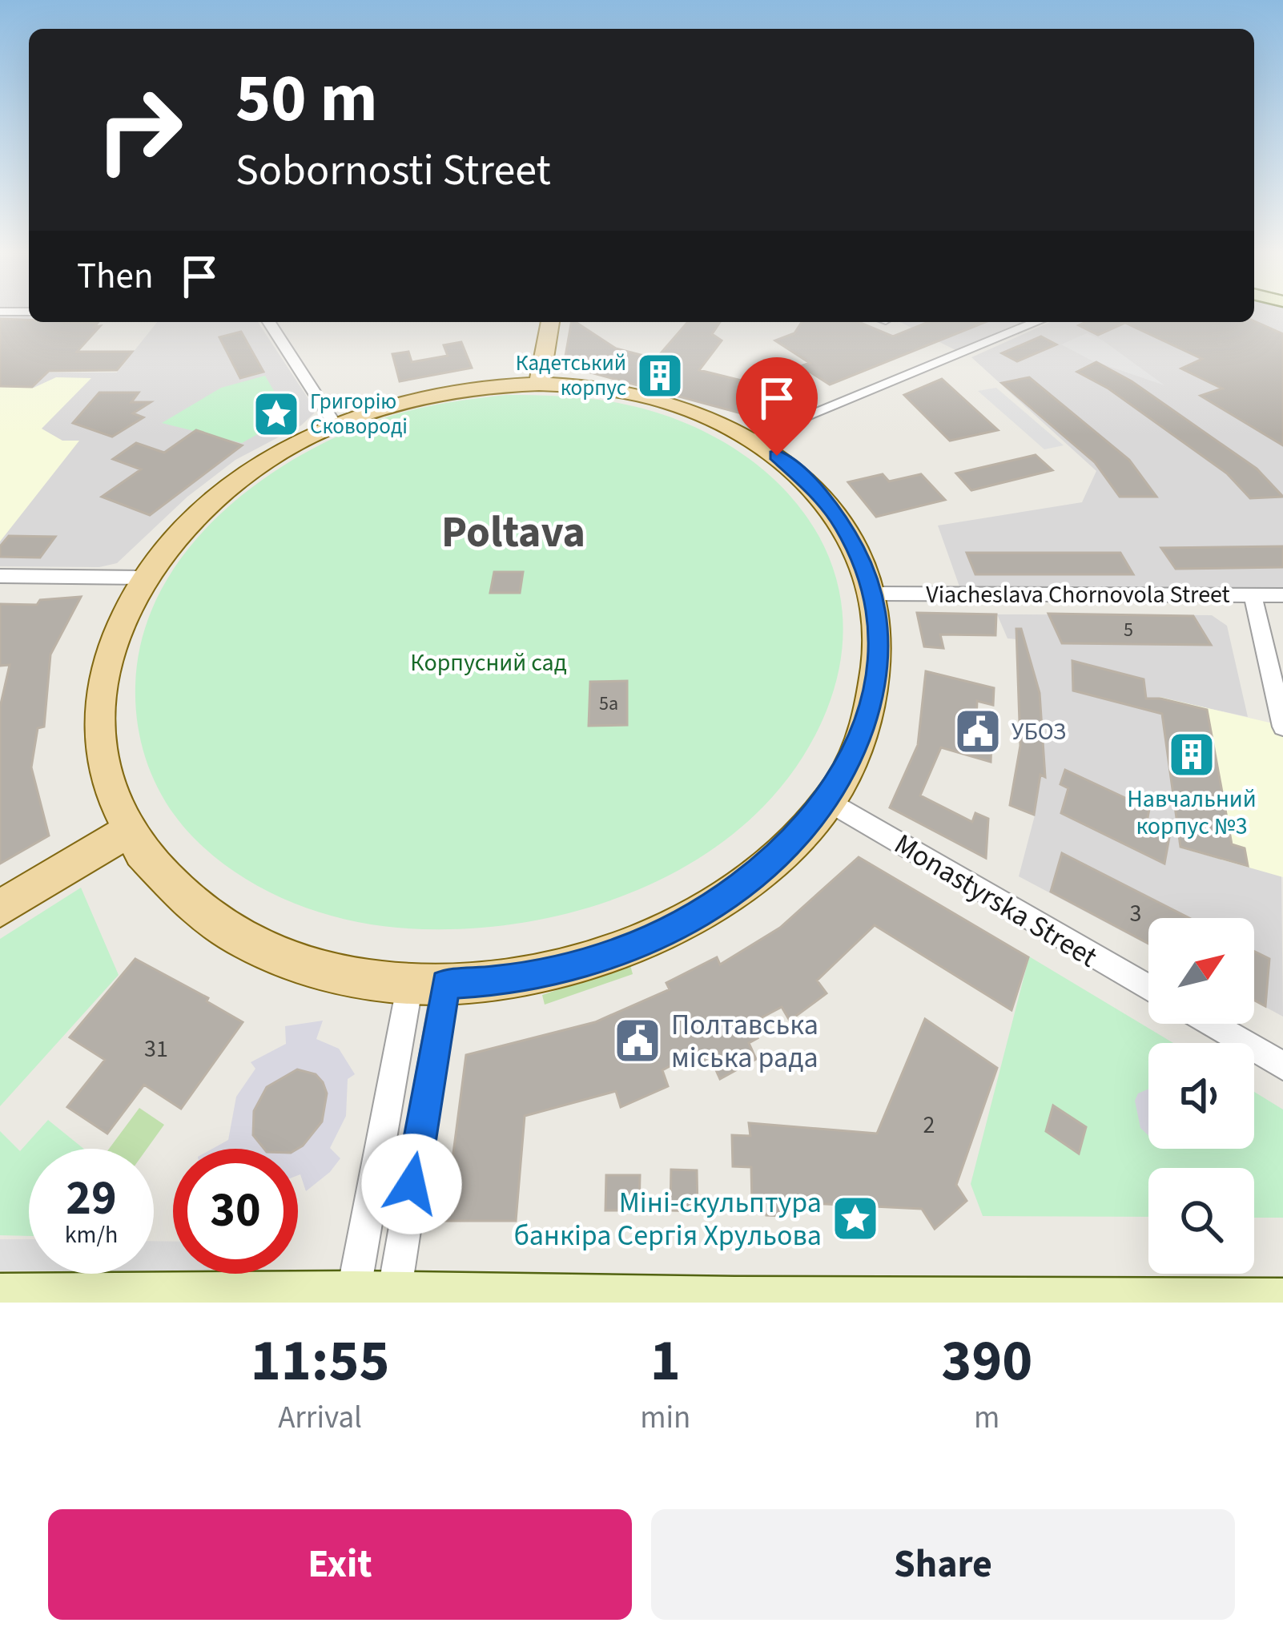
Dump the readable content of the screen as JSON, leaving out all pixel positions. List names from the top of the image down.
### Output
{
  "streets": {
    "street": ["Viacheslava Chornovola Street", "Monastyrska Street"]
  },
  "districts": ["Poltava"],
  "parks": ["Корпусний сад"],
  "places": {
    "building": ["Кадетський корпус", "Навчальний корпус №3"],
    "place": ["Григорію Сковороді", "Міні-скульптура банкіра Сергія Хрульова"],
    "public building": ["УБОЗ", "Полтавська міська рада"]
  },
  "house_numbers": [
    "5",
    "5а",
    "3",
    "31",
    "2"
  ],
  "north": "top right",
  "page": {
    "turn": ["50 m", "Sobornosti Street"],
    "then": "Then",
    "speed": "29 km/h",
    "limit": "30",
    "eta": [
      "11:55",
      "Arrival",
      "1",
      "min",
      "390",
      "m"
    ],
    "buttons": ["Exit", "Share"]
  }
}
